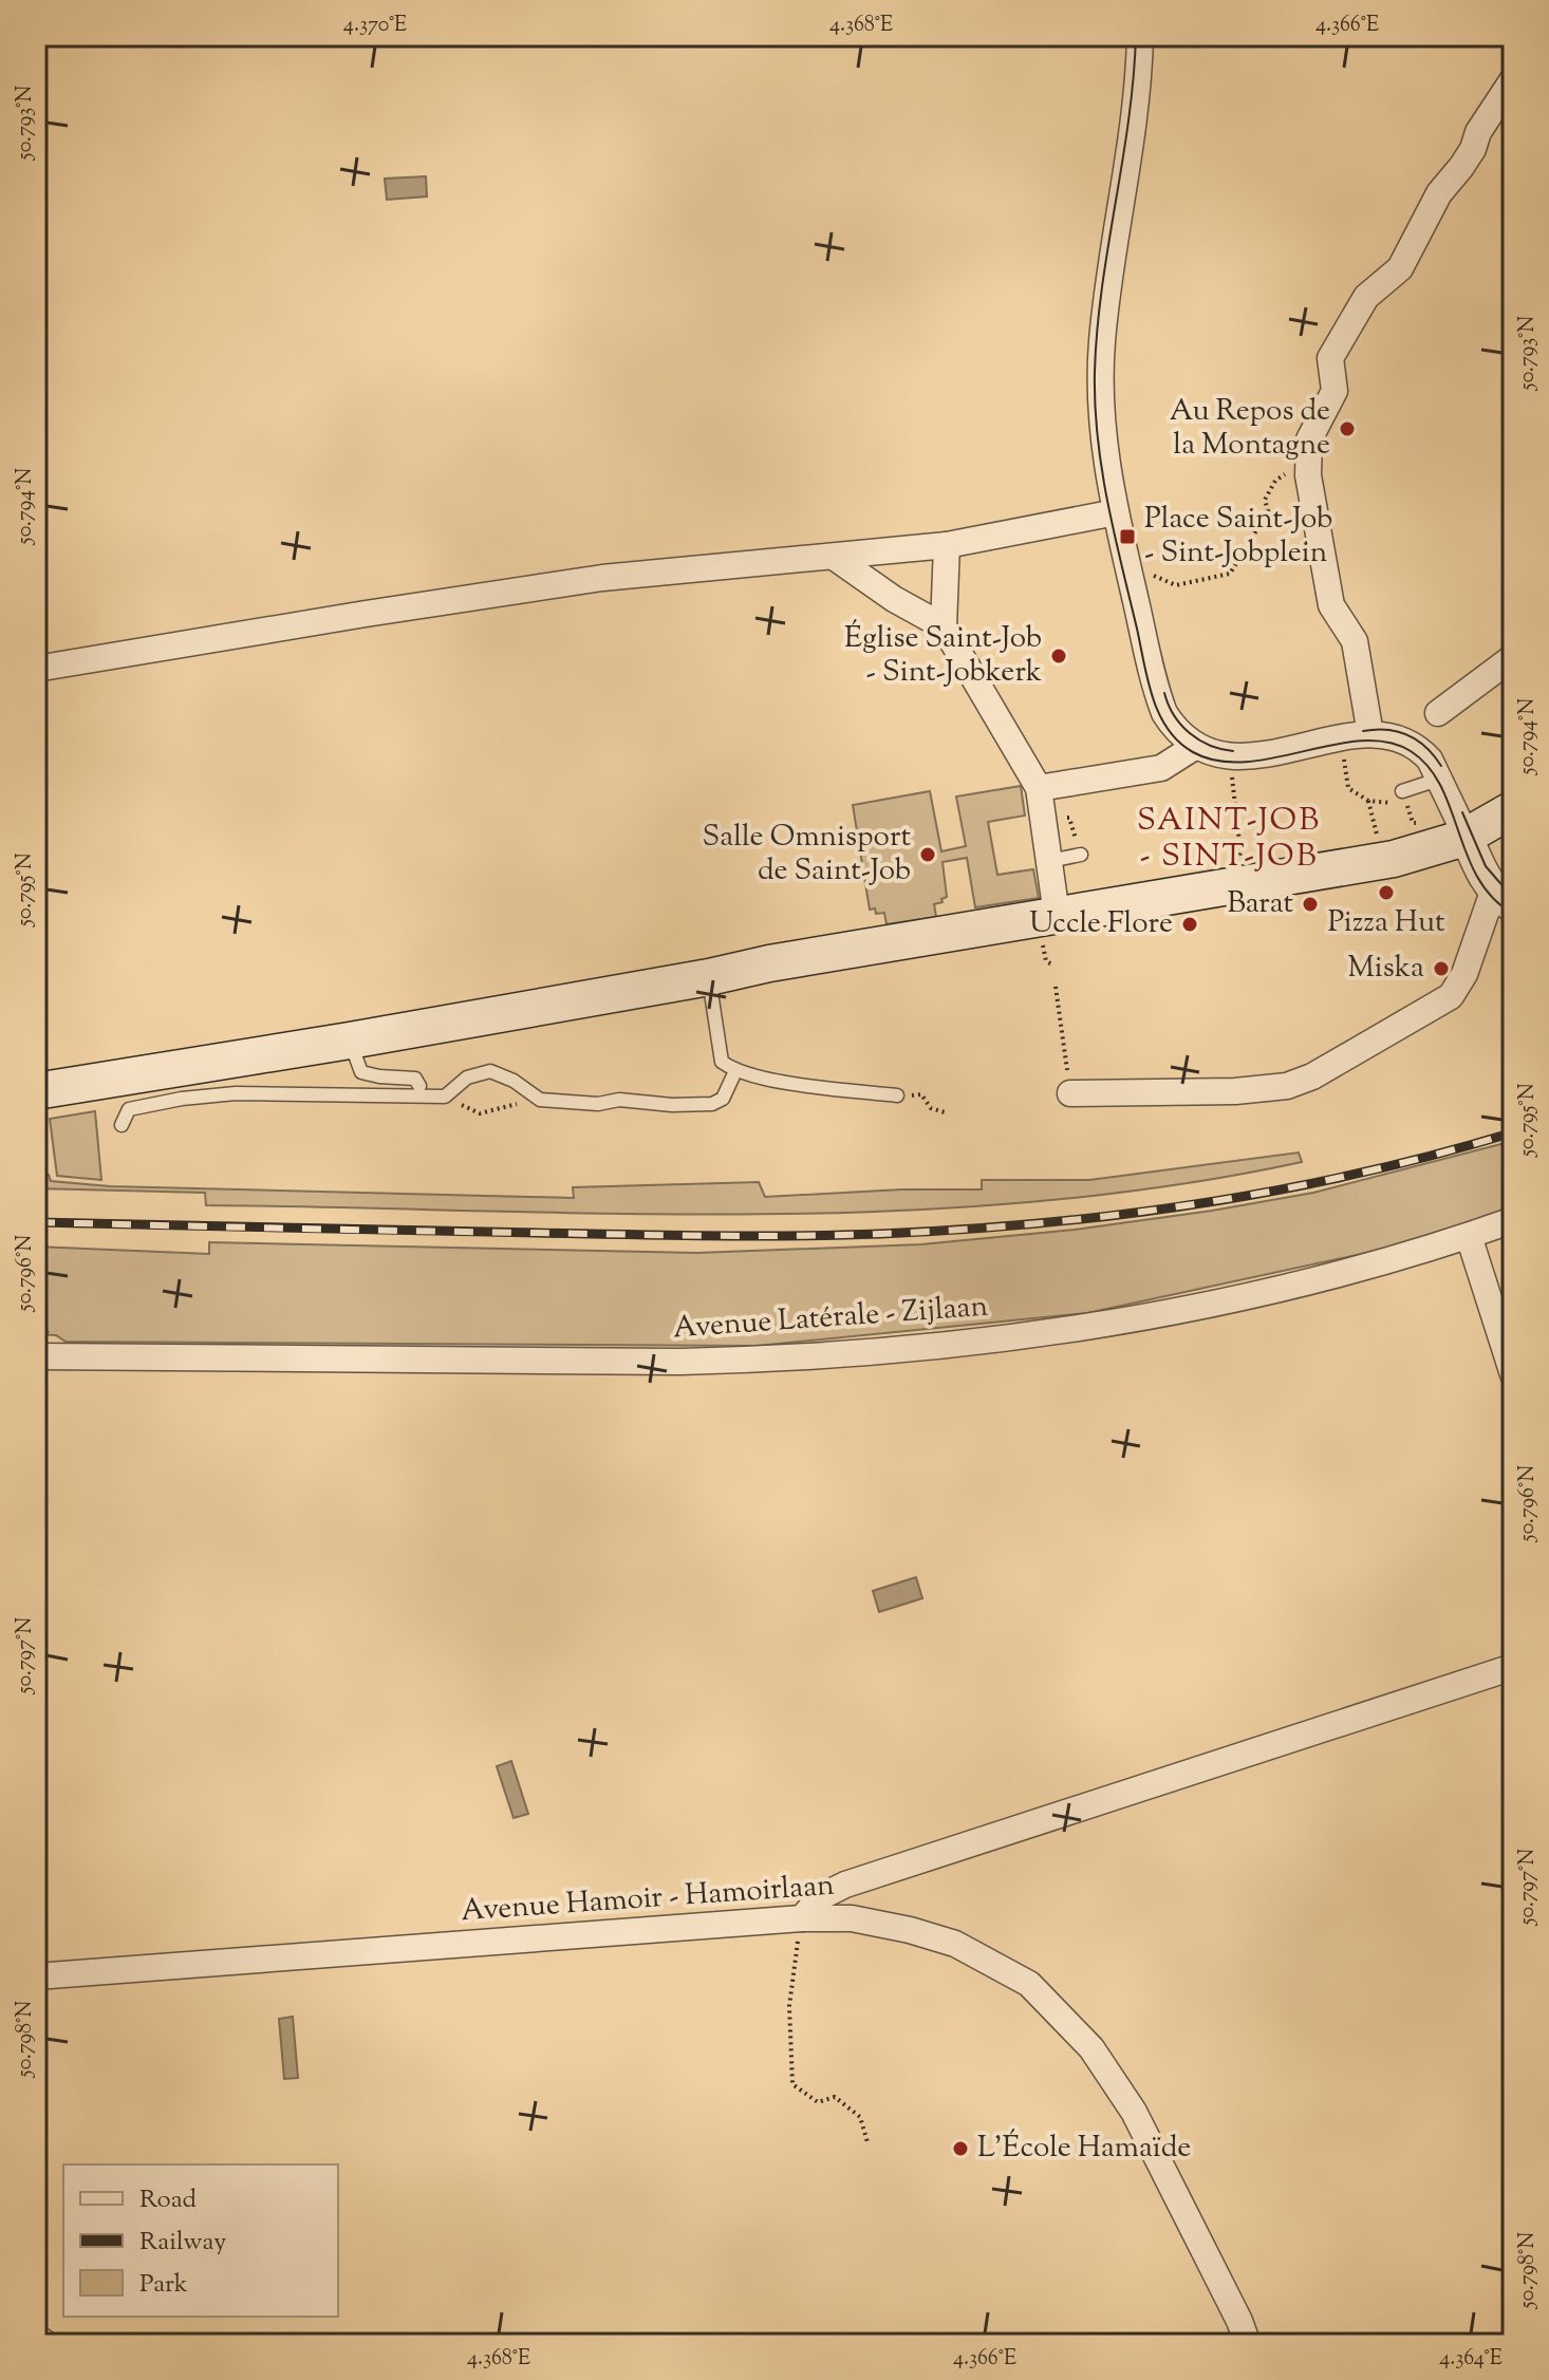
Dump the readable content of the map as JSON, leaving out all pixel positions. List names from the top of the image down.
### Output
{
  "streets": {
    "street": ["Avenue Latérale - Zijlaan", "Avenue Hamoir - Hamoirlaan"]
  },
  "districts": ["SAINT-JOB - SINT-JOB"],
  "places": {
    "other": [
      "Au Repos de la Montagne",
      "Église Saint-Job - Sint-Jobkerk",
      "Salle Omnisport de Saint-Job",
      "Pizza Hut",
      "Barat",
      "Uccle Flore",
      "Miska",
      "L'École Hamaïde"
    ],
    "transit": ["Place Saint-Job - Sint-Jobplein"]
  },
  "legend": ["Road", "Railway", "Park"],
  "coordinates": [
    "4.370°E",
    "4.368°E",
    "4.366°E",
    "50.793°N",
    "50.794°N",
    "50.795°N",
    "50.796°N",
    "50.797°N",
    "50.798°N",
    "4.364°E"
  ]
}
